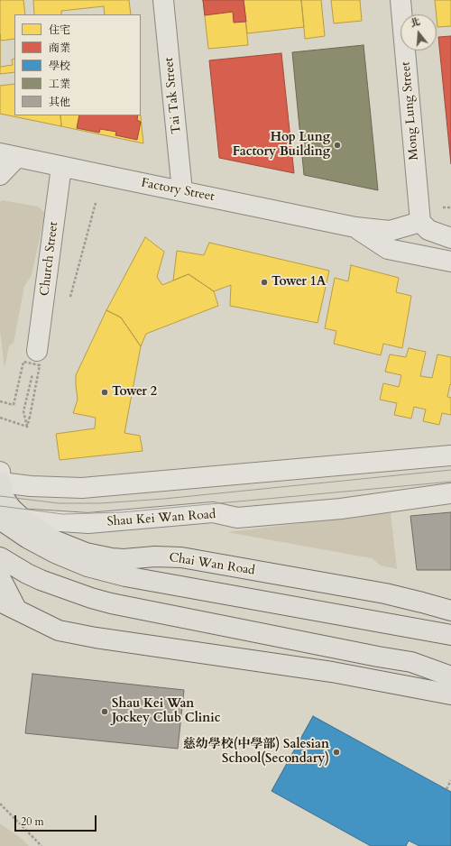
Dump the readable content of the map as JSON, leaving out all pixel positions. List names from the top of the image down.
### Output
{
  "streets": {
    "main road": ["Chai Wan Road"],
    "street": [
      "Tai Tak Street",
      "Mong Lung Street",
      "Factory Street",
      "Church Street",
      "Shau Kei Wan Road"
    ]
  },
  "crossings": [
    ["Tai Tak Street", "Factory Street"],
    ["Mong Lung Street", "Factory Street"],
    ["Factory Street", "Church Street"],
    ["Shau Kei Wan Road", "Chai Wan Road"]
  ],
  "places": [
    "Hop Lung Factory Building",
    "Tower 1A",
    "Tower 2",
    "Shau Kei Wan Jockey Club Clinic",
    "慈幼學校(中學部) Salesian School(Secondary)"
  ],
  "legend": [
    "住宅",
    "商業",
    "學校",
    "工業",
    "其他"
  ],
  "scale_bar": "20 m",
  "north": "top"
}
